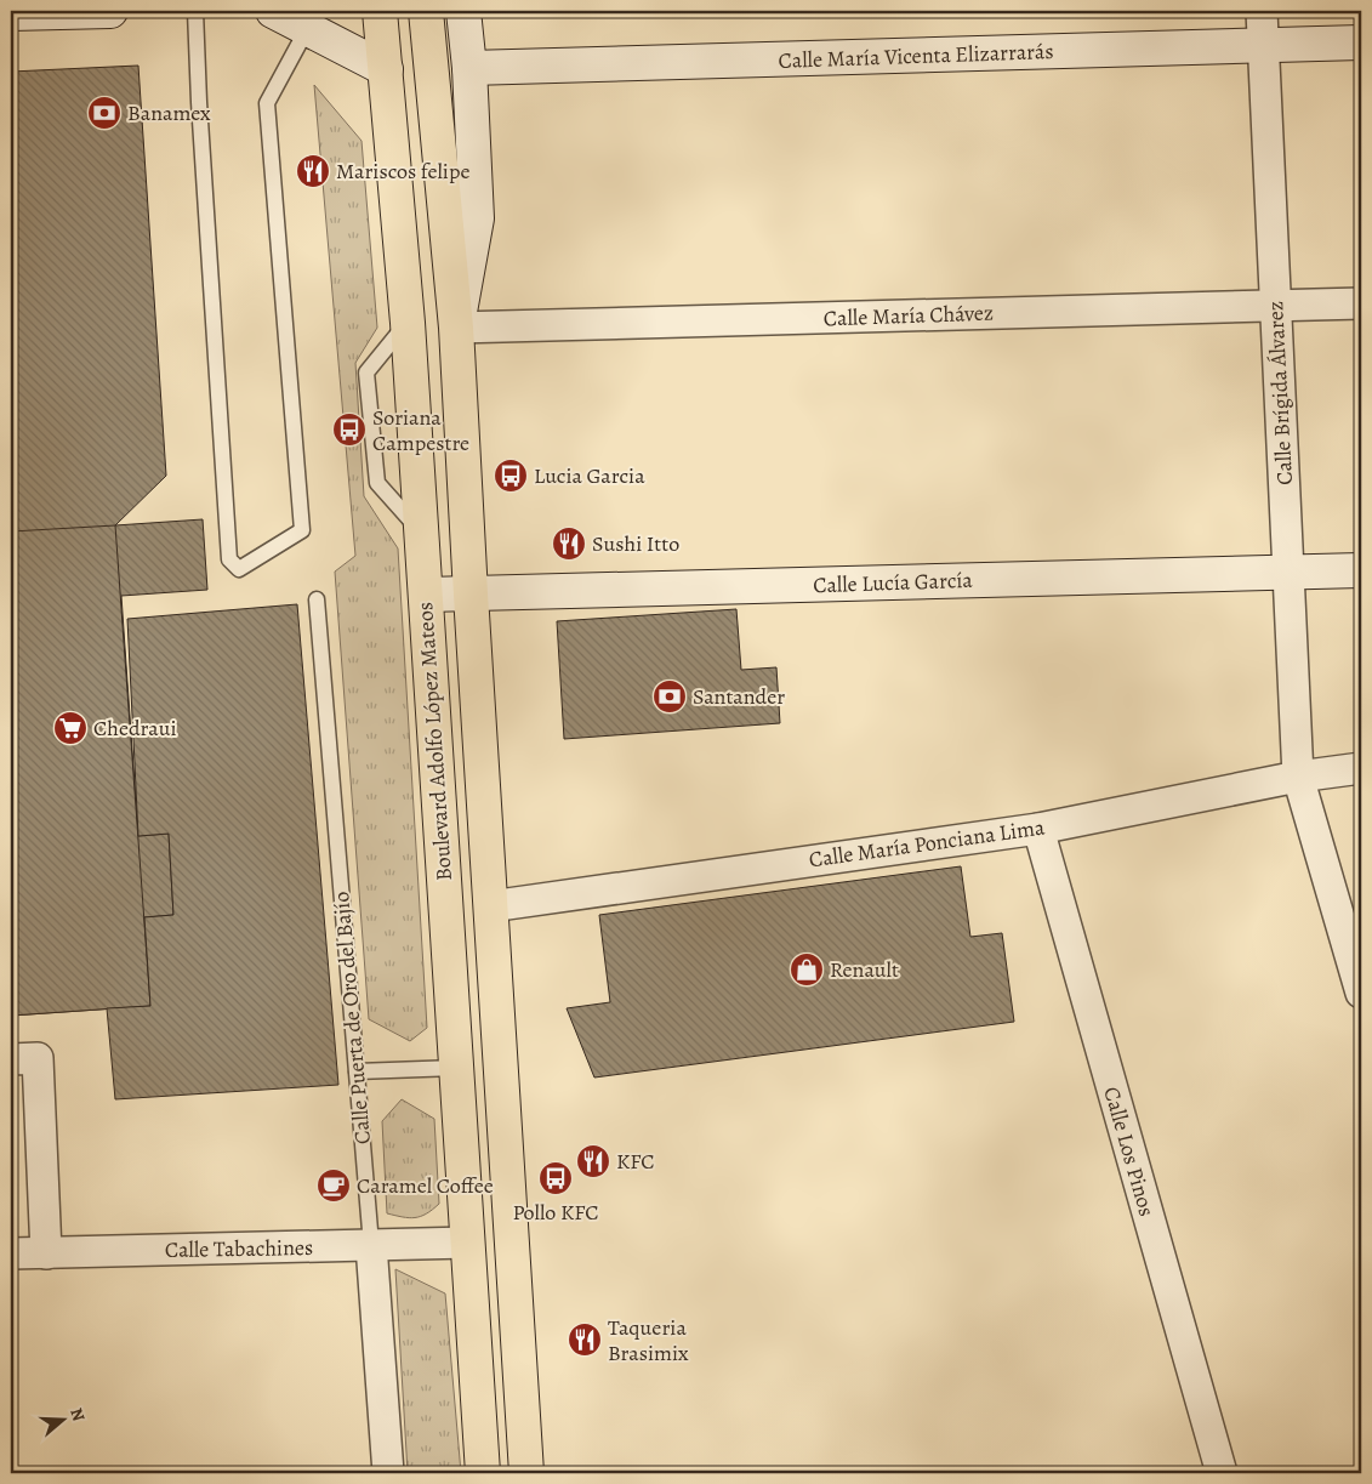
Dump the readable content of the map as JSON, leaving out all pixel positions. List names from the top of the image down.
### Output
{
  "streets": {
    "main road": ["Boulevard Adolfo López Mateos"],
    "street": [
      "Calle María Vicenta Elizarrarás",
      "Calle María Chávez",
      "Calle Brígida Álvarez",
      "Calle Lucía García",
      "Calle María Ponciana Lima",
      "Calle Puerta de Oro del Bajío",
      "Calle Los Pinos",
      "Calle Tabachines"
    ]
  },
  "crossings": [
    ["Calle María Vicenta Elizarrarás", "Calle Brígida Álvarez"],
    ["Calle María Vicenta Elizarrarás", "Boulevard Adolfo López Mateos"],
    ["Calle María Chávez", "Calle Brígida Álvarez"],
    ["Calle María Chávez", "Boulevard Adolfo López Mateos"],
    ["Calle Brígida Álvarez", "Calle Lucía García"],
    ["Calle Brígida Álvarez", "Calle María Ponciana Lima"],
    ["Calle Lucía García", "Boulevard Adolfo López Mateos"],
    ["Boulevard Adolfo López Mateos", "Calle María Ponciana Lima"],
    ["Boulevard Adolfo López Mateos", "Calle Tabachines"],
    ["Calle María Ponciana Lima", "Calle Los Pinos"],
    ["Calle Puerta de Oro del Bajío", "Calle Tabachines"]
  ],
  "places": {
    "bank": ["Banamex", "Santander"],
    "restaurant": [
      "Mariscos felipe",
      "Sushi Itto",
      "KFC",
      "Taqueria Brasimix"
    ],
    "bus stop": ["Soriana Campestre", "Lucia Garcia", "Pollo KFC"],
    "supermarket": ["Chedraui"],
    "shop": ["Renault"],
    "cafe": ["Caramel Coffee"]
  },
  "north": "right"
}
